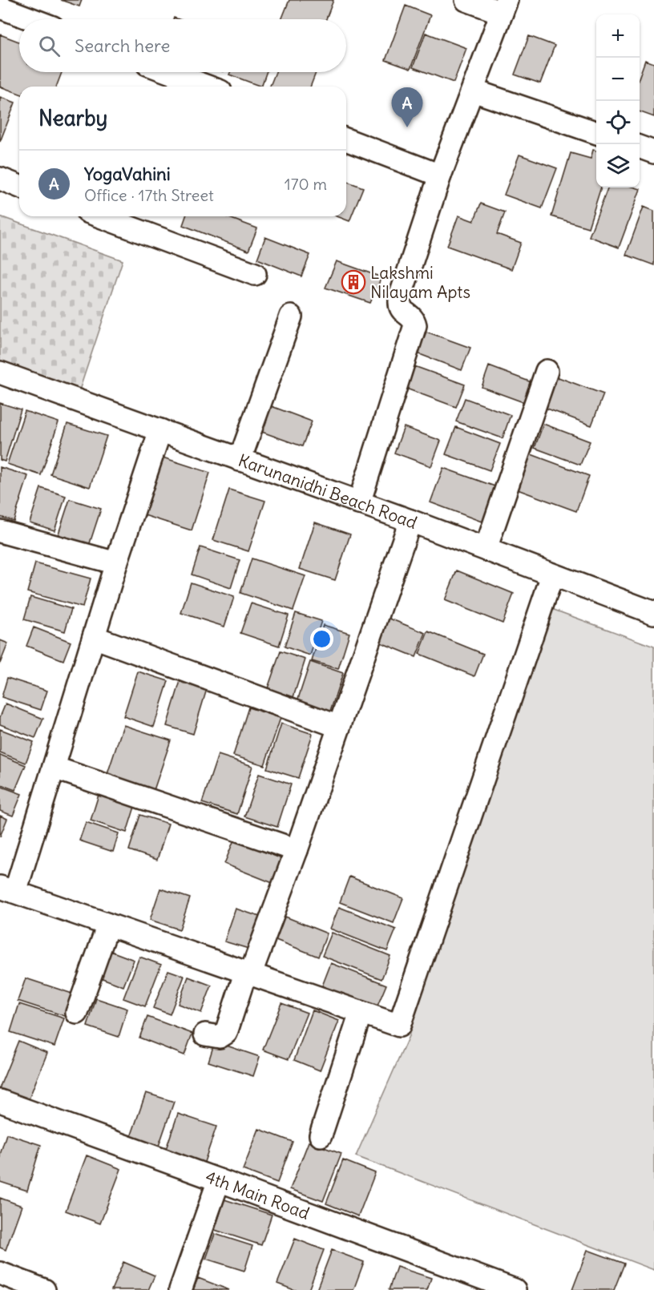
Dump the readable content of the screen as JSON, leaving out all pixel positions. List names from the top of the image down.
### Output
{
  "streets": {
    "street": ["Karunanidhi Beach Road", "4th Main Road"]
  },
  "places": {
    "building": ["Lakshmi Nilayam Apts"]
  },
  "page": {
    "map_buttons": ["+", "−"],
    "search": "Search here",
    "heading": "Nearby",
    "pins": "A",
    "list": [
      {
        "mark": "A",
        "name": "YogaVahini",
        "note": "Office · 17th Street",
        "value": "170 m"
      }
    ]
  }
}
